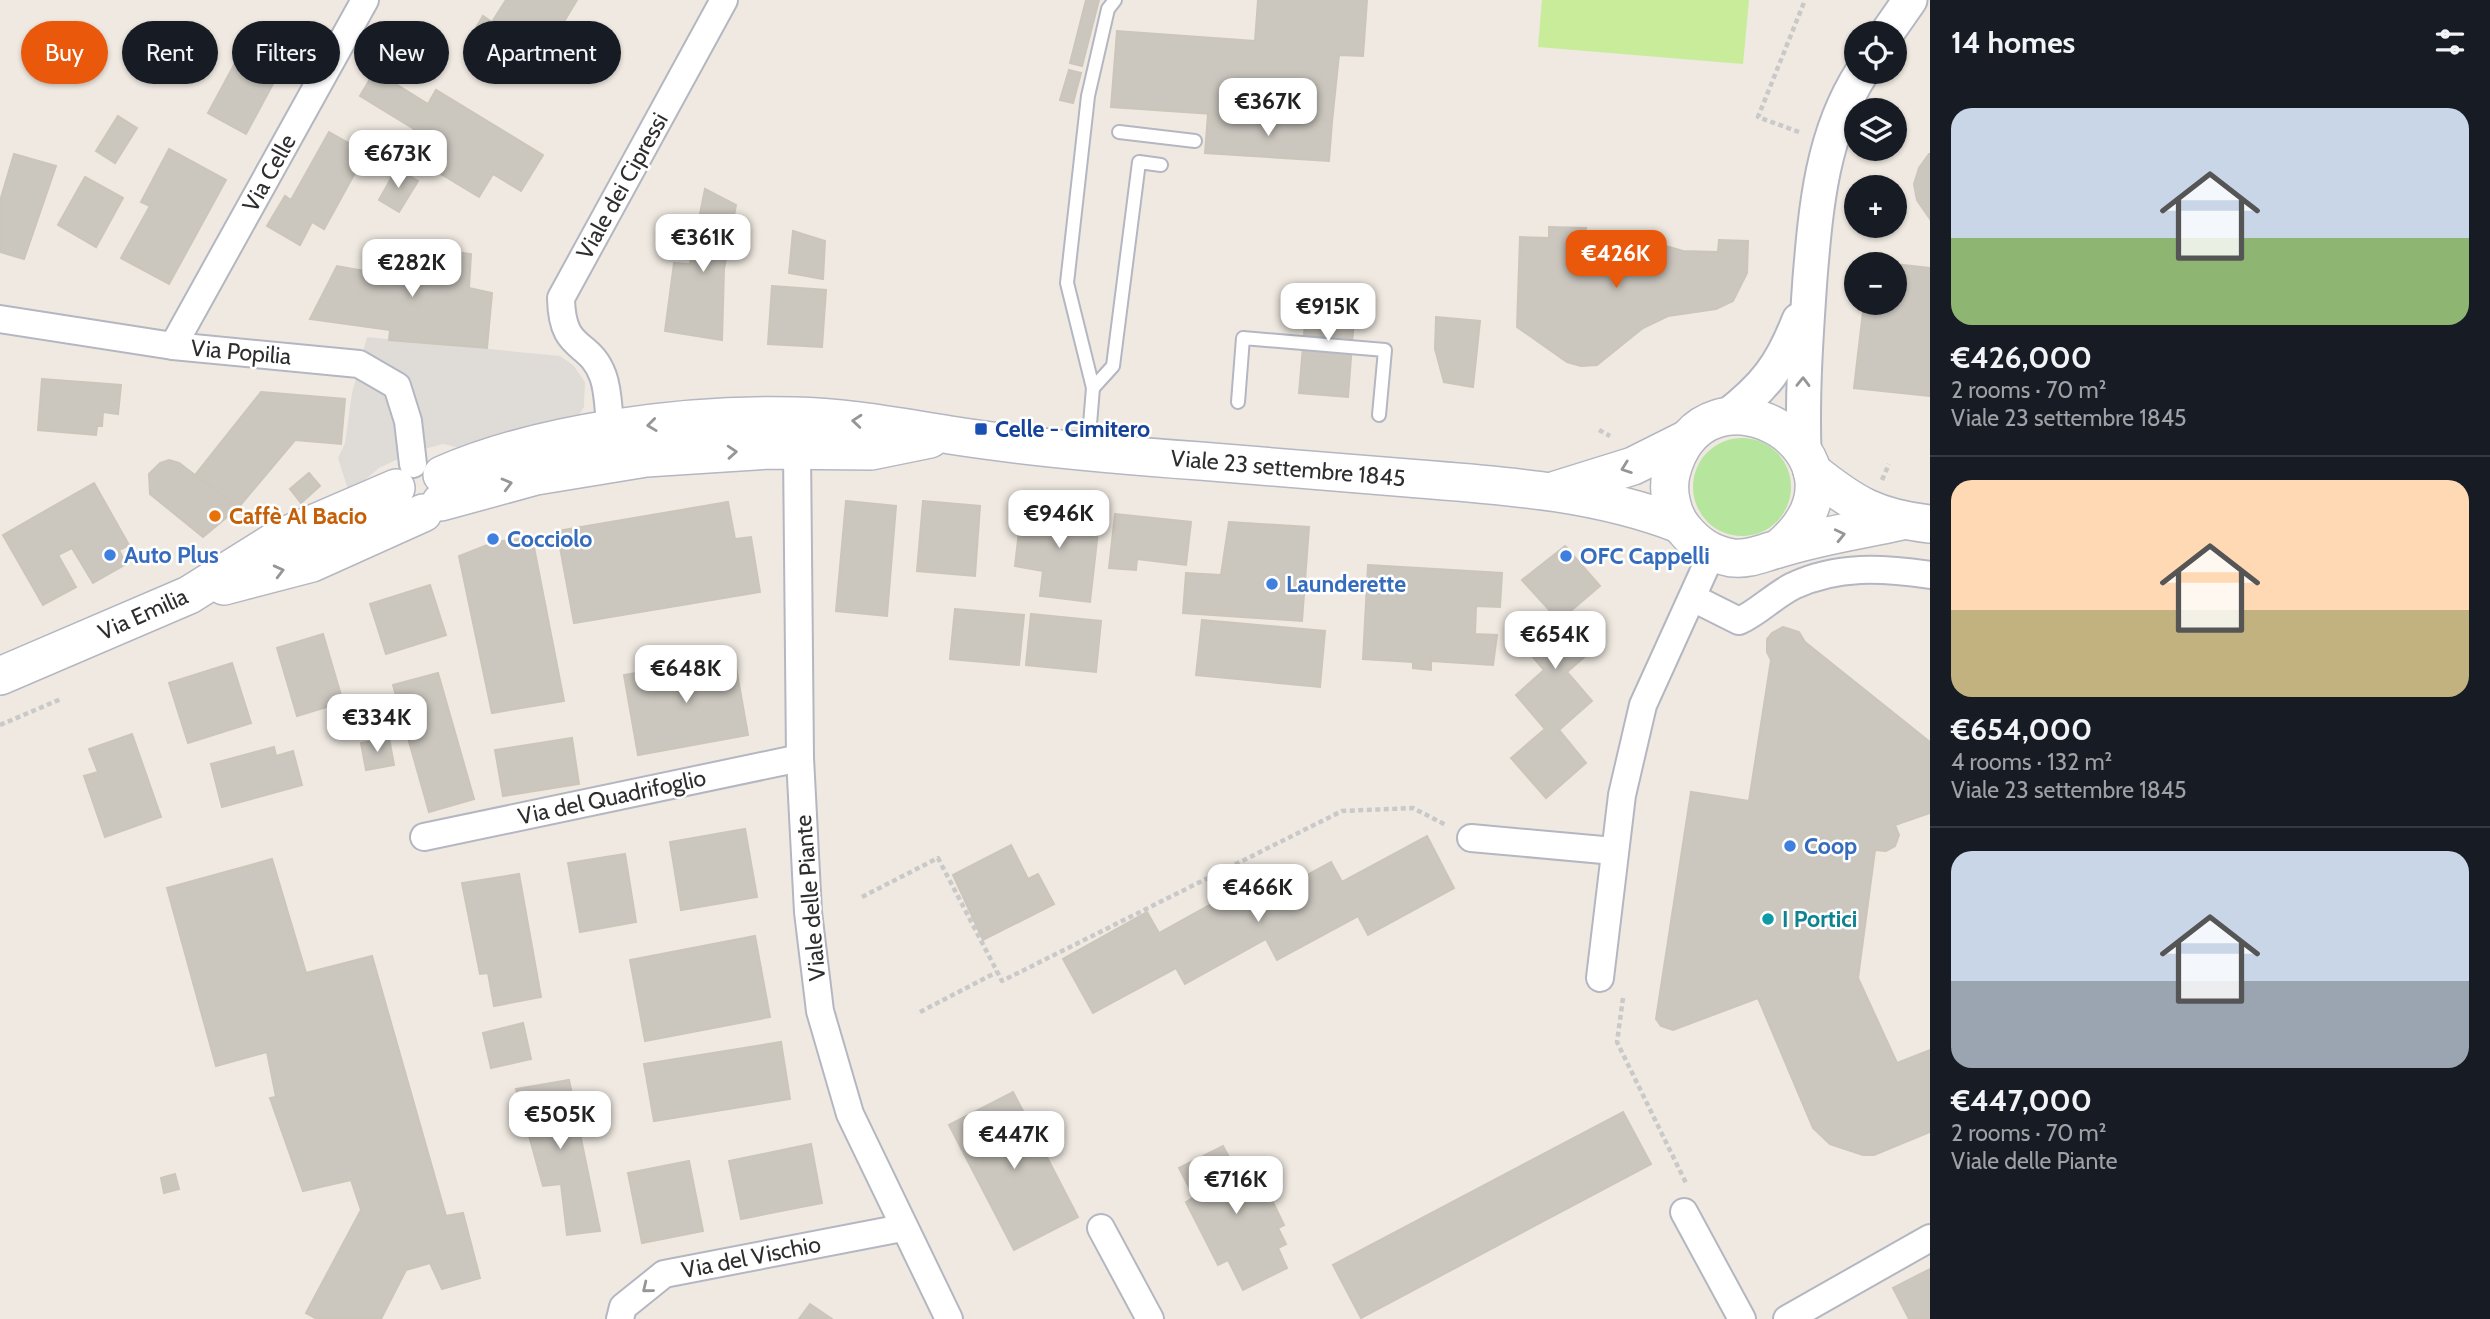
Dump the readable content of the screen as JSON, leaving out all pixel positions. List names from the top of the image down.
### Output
{
  "streets": {
    "main road": ["Viale 23 settembre 1845", "Via Emilia"],
    "street": [
      "Via Celle",
      "Viale dei Cipressi",
      "Via Popilia",
      "Via del Quadrifoglio",
      "Viale delle Piante",
      "Via del Vischio"
    ]
  },
  "crossings": [
    ["Via Celle", "Via Popilia"],
    ["Viale dei Cipressi", "Viale 23 settembre 1845"],
    ["Via Popilia", "Viale 23 settembre 1845"],
    ["Via Popilia", "Via Emilia"],
    ["Viale 23 settembre 1845", "Via Emilia"],
    ["Via del Quadrifoglio", "Viale delle Piante"],
    ["Viale delle Piante", "Via del Vischio"]
  ],
  "one_way": ["Via del Vischio"],
  "places": {
    "transit": ["Celle - Cimitero"],
    "other": [
      "Caffè Al Bacio",
      "Cocciolo",
      "Auto Plus",
      "OFC Cappelli",
      "Launderette",
      "Coop",
      "I Portici"
    ]
  },
  "page": {
    "heading": "14 homes",
    "map_buttons": ["+", "−"],
    "chip": [
      "Buy",
      "Rent",
      "Filters",
      "New",
      "Apartment"
    ],
    "price": [
      "€367K",
      "€673K",
      "€361K",
      "€426K",
      "€282K",
      "€915K",
      "€946K",
      "€654K",
      "€648K",
      "€334K",
      "€466K",
      "€505K",
      "€447K",
      "€716K"
    ],
    "list": [
      {
        "name": "€426,000",
        "note": "2 rooms · 70 m² · Viale 23 settembre 1845"
      },
      {
        "name": "€654,000",
        "note": "4 rooms · 132 m² · Viale 23 settembre 1845"
      },
      {
        "name": "€447,000",
        "note": "2 rooms · 70 m² · Viale delle Piante"
      }
    ]
  }
}
